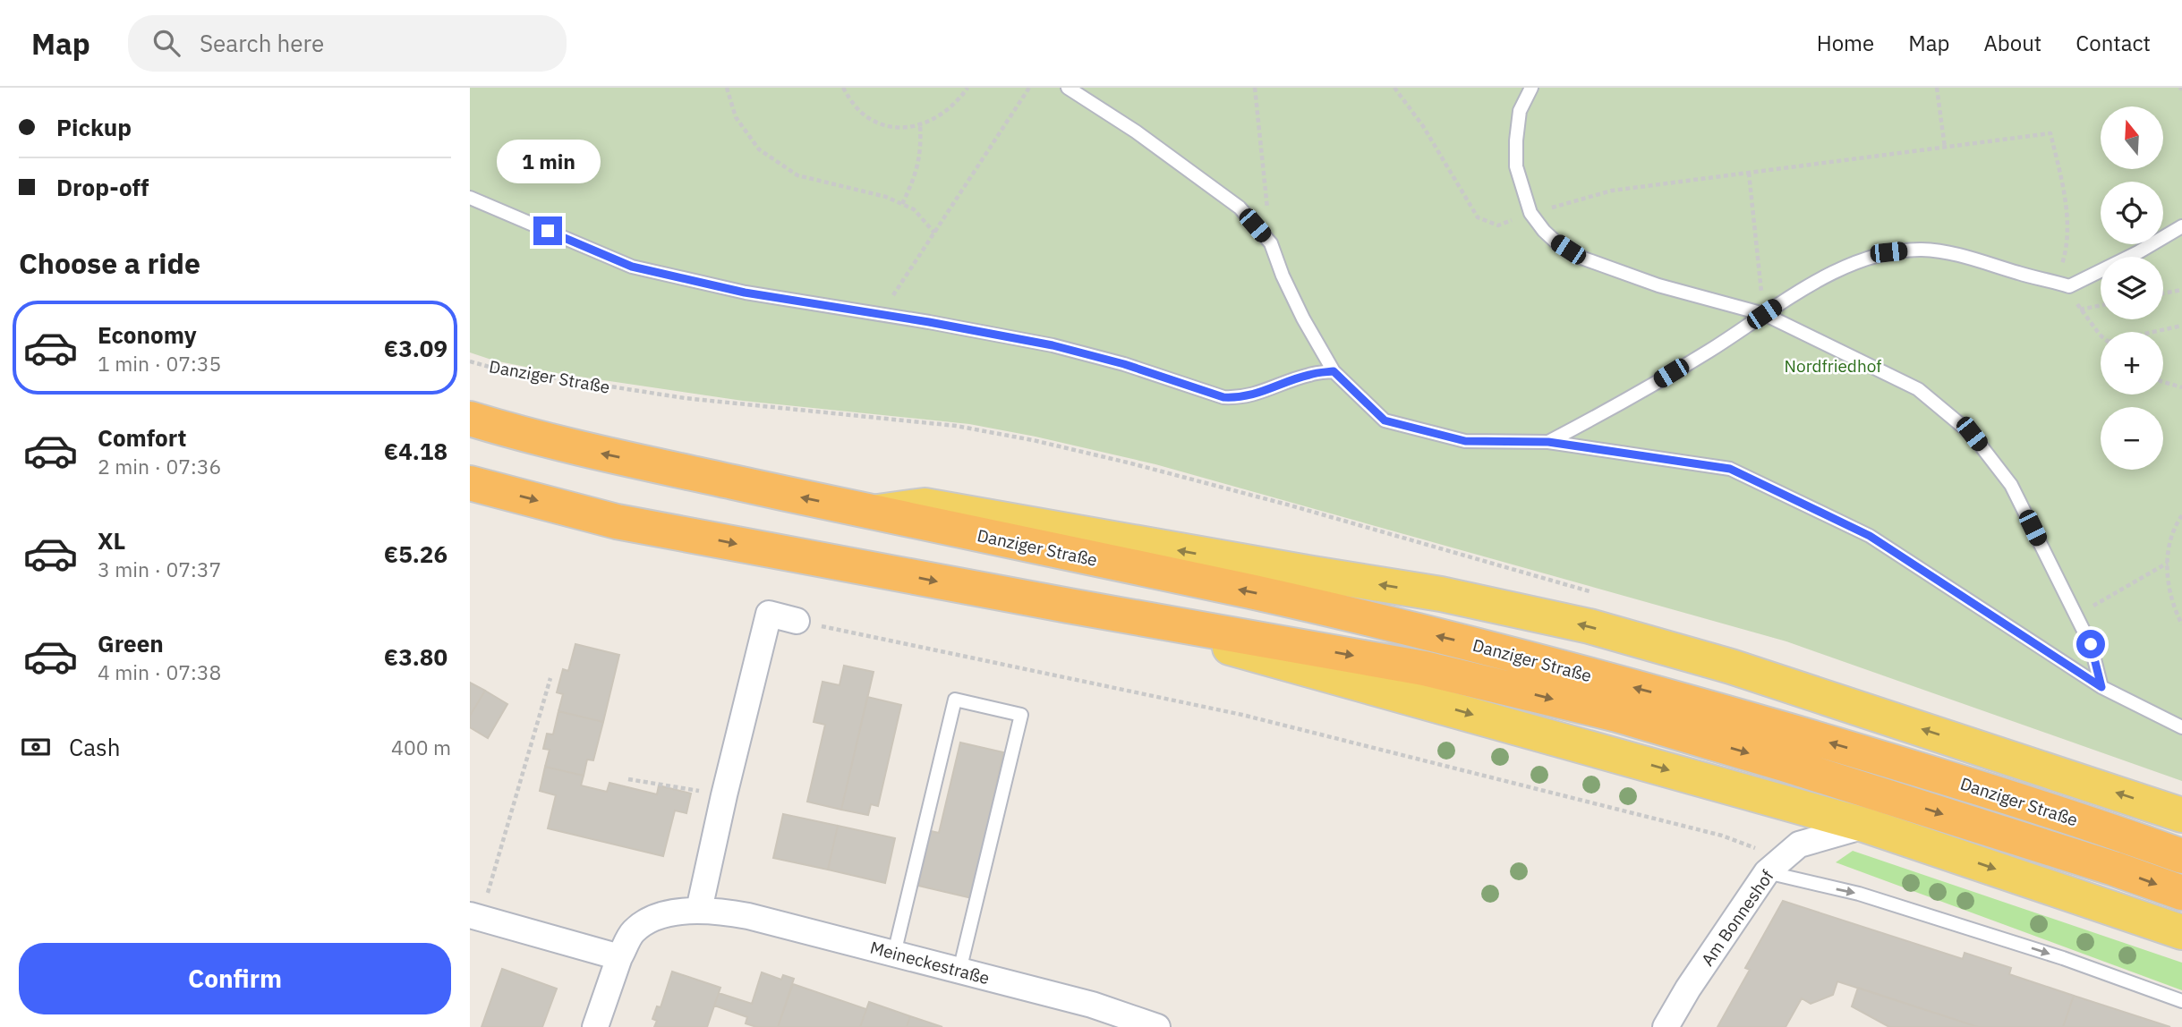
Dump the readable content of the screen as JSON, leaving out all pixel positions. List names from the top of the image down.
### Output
{
  "streets": {
    "highway": ["Danziger Straße"],
    "street": ["Am Bonneshof", "Meineckestraße"]
  },
  "crossings": [
    ["Danziger Straße", "Am Bonneshof"]
  ],
  "parks": ["Nordfriedhof"],
  "north": "top",
  "page": {
    "header": "Map",
    "search": "Search here",
    "nav": [
      "Home",
      "Map",
      "About",
      "Contact"
    ],
    "banner": ["Pickup", "Drop-off"],
    "map_buttons": ["+", "−"],
    "bubble": "1 min",
    "heading": "Choose a ride",
    "list": [
      {
        "name": "Economy",
        "note": "1 min · 07:35",
        "value": "€3.09"
      },
      {
        "name": "Comfort",
        "note": "2 min · 07:36",
        "value": "€4.18"
      },
      {
        "name": "XL",
        "note": "3 min · 07:37",
        "value": "€5.26"
      },
      {
        "name": "Green",
        "note": "4 min · 07:38",
        "value": "€3.80"
      }
    ],
    "pay": ["Cash", "400 m"],
    "buttons": "Confirm"
  }
}
